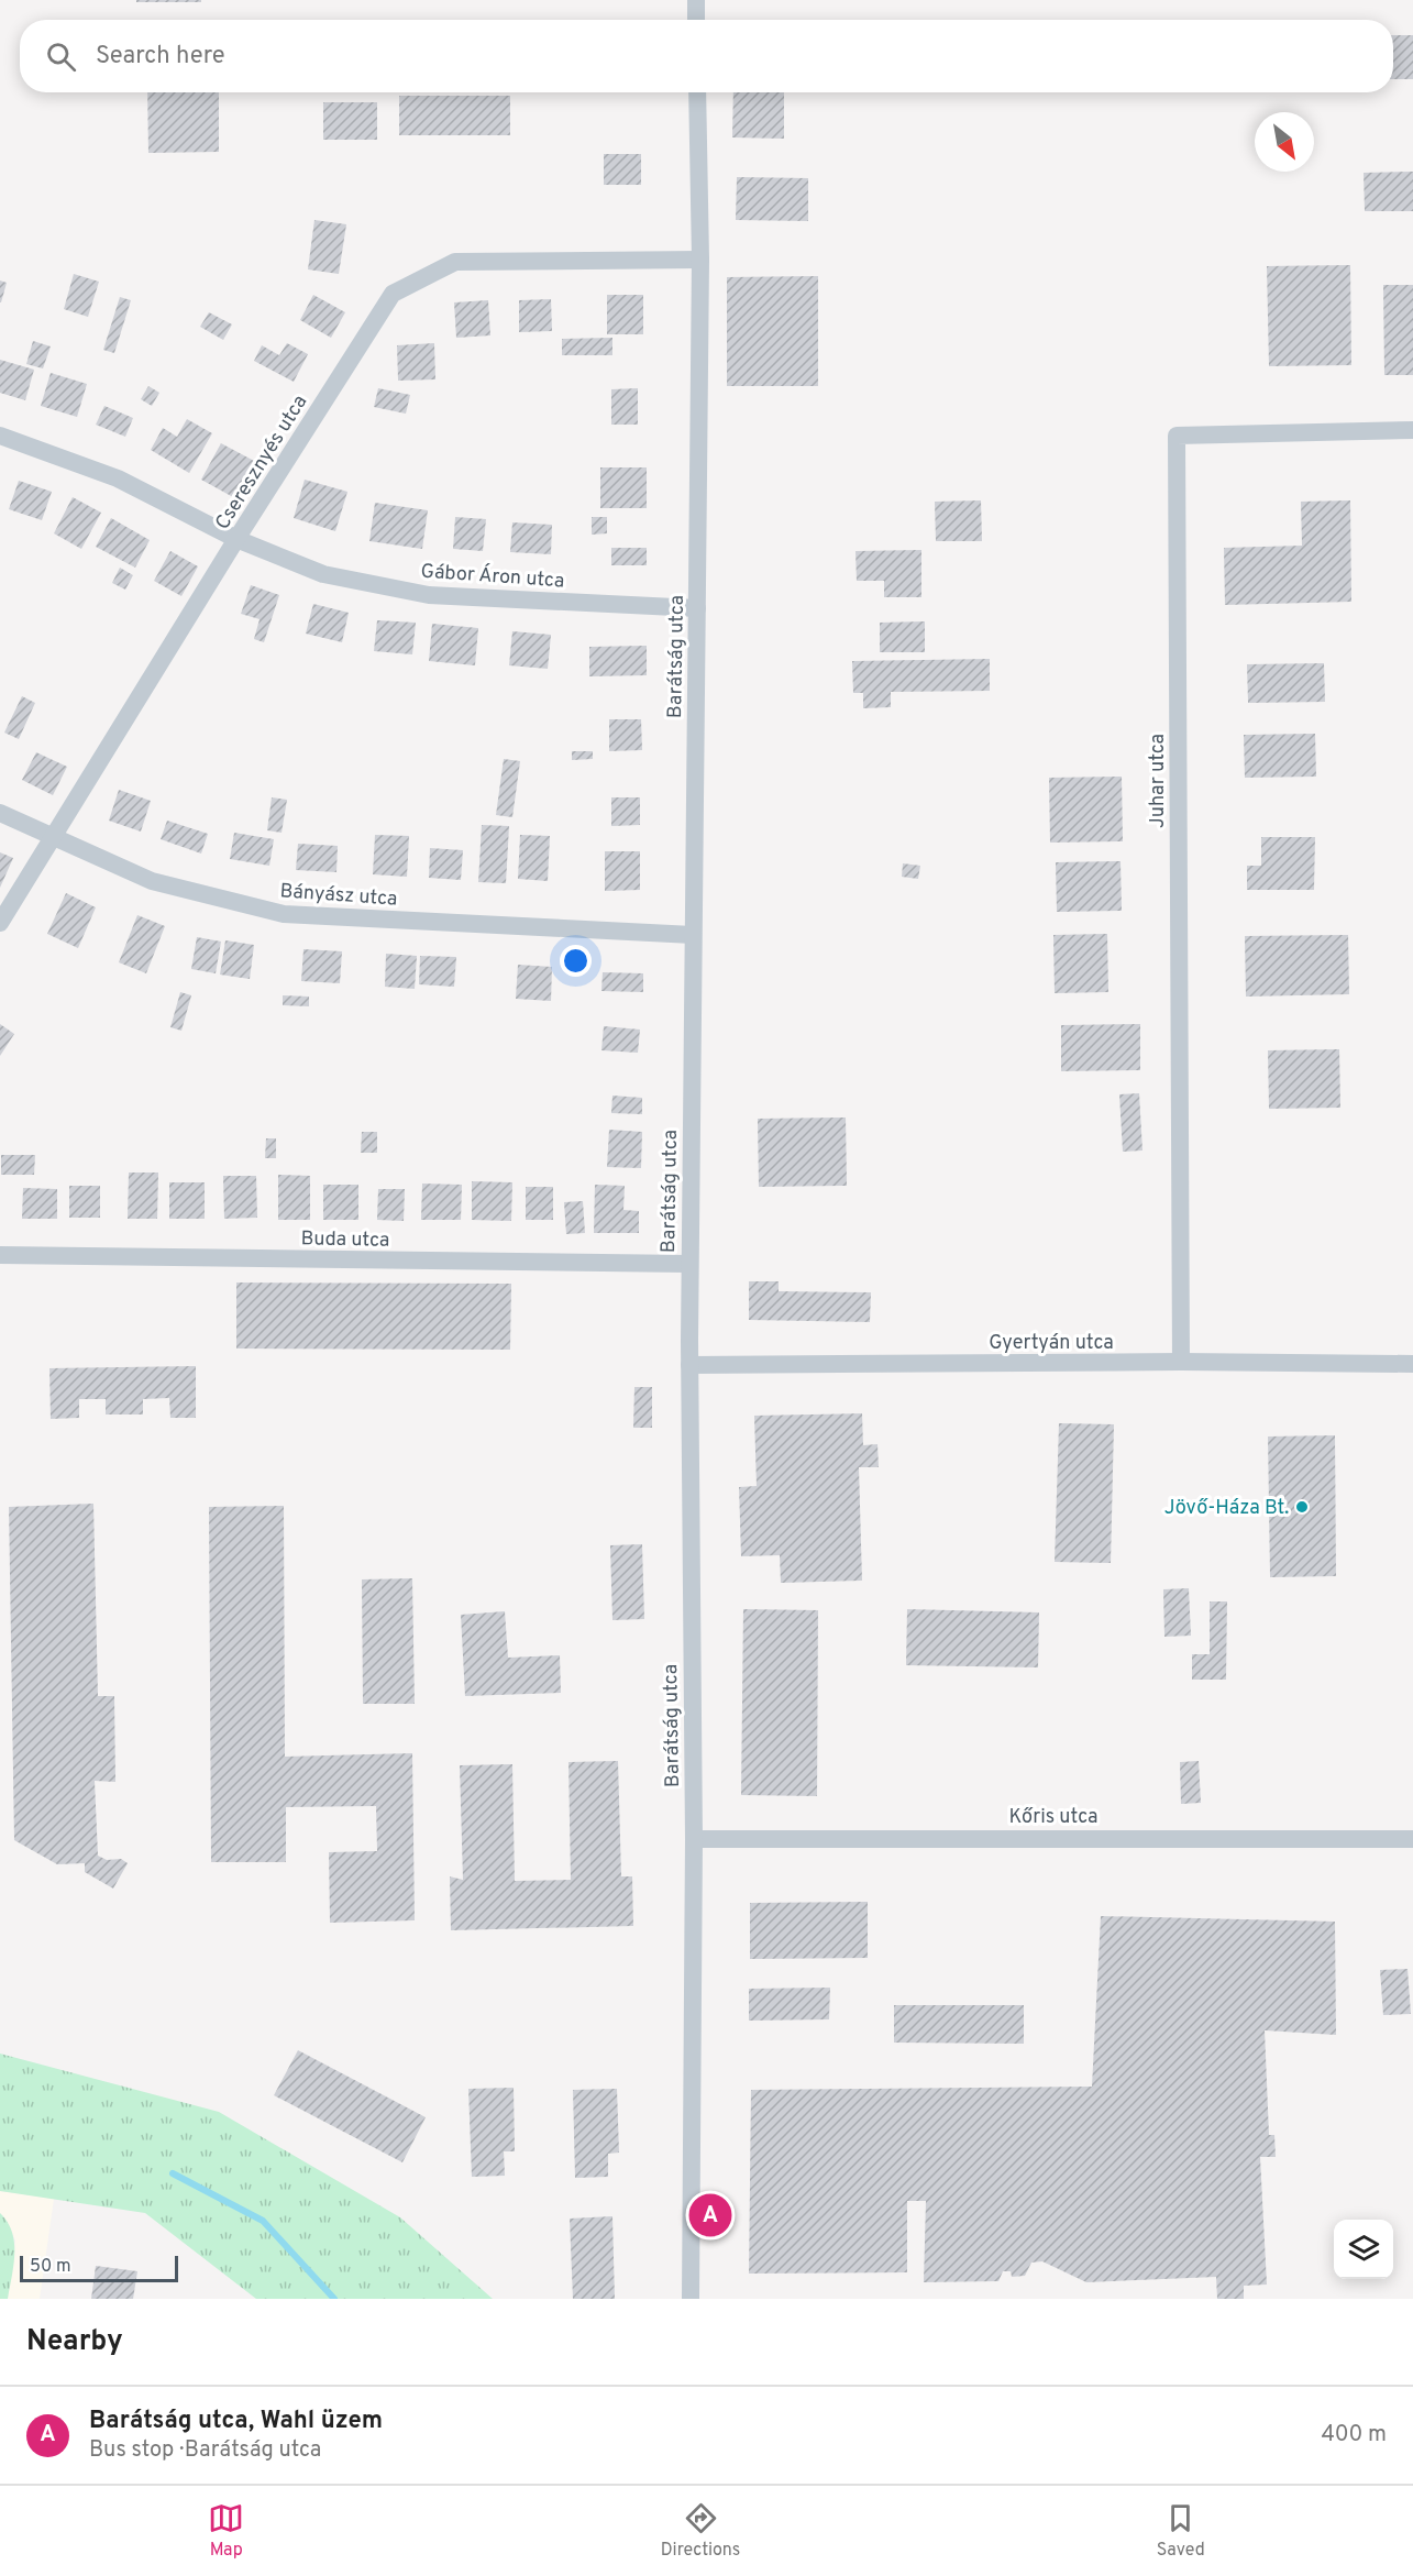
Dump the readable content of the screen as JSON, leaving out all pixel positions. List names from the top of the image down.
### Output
{
  "streets": {
    "street": [
      "Cseresznyés utca",
      "Gábor Áron utca",
      "Barátság utca",
      "Juhar utca",
      "Bányász utca",
      "Buda utca",
      "Gyertyán utca",
      "Kőris utca"
    ]
  },
  "crossings": [
    ["Cseresznyés utca", "Gábor Áron utca"],
    ["Cseresznyés utca", "Barátság utca"],
    ["Cseresznyés utca", "Bányász utca"],
    ["Gábor Áron utca", "Barátság utca"],
    ["Barátság utca", "Bányász utca"],
    ["Barátság utca", "Buda utca"],
    ["Barátság utca", "Gyertyán utca"],
    ["Barátság utca", "Kőris utca"],
    ["Juhar utca", "Gyertyán utca"]
  ],
  "places": ["Jövő-Háza Bt."],
  "scale_bar": "50 m",
  "north": "bottom right",
  "page": {
    "search": "Search here",
    "pins": "A",
    "scale": "50 m",
    "heading": "Nearby",
    "list": [
      {
        "mark": "A",
        "name": "Barátság utca, Wahl üzem",
        "note": "Bus stop · Barátság utca",
        "value": "400 m"
      }
    ],
    "nav": ["Map", "Directions", "Saved"]
  }
}
